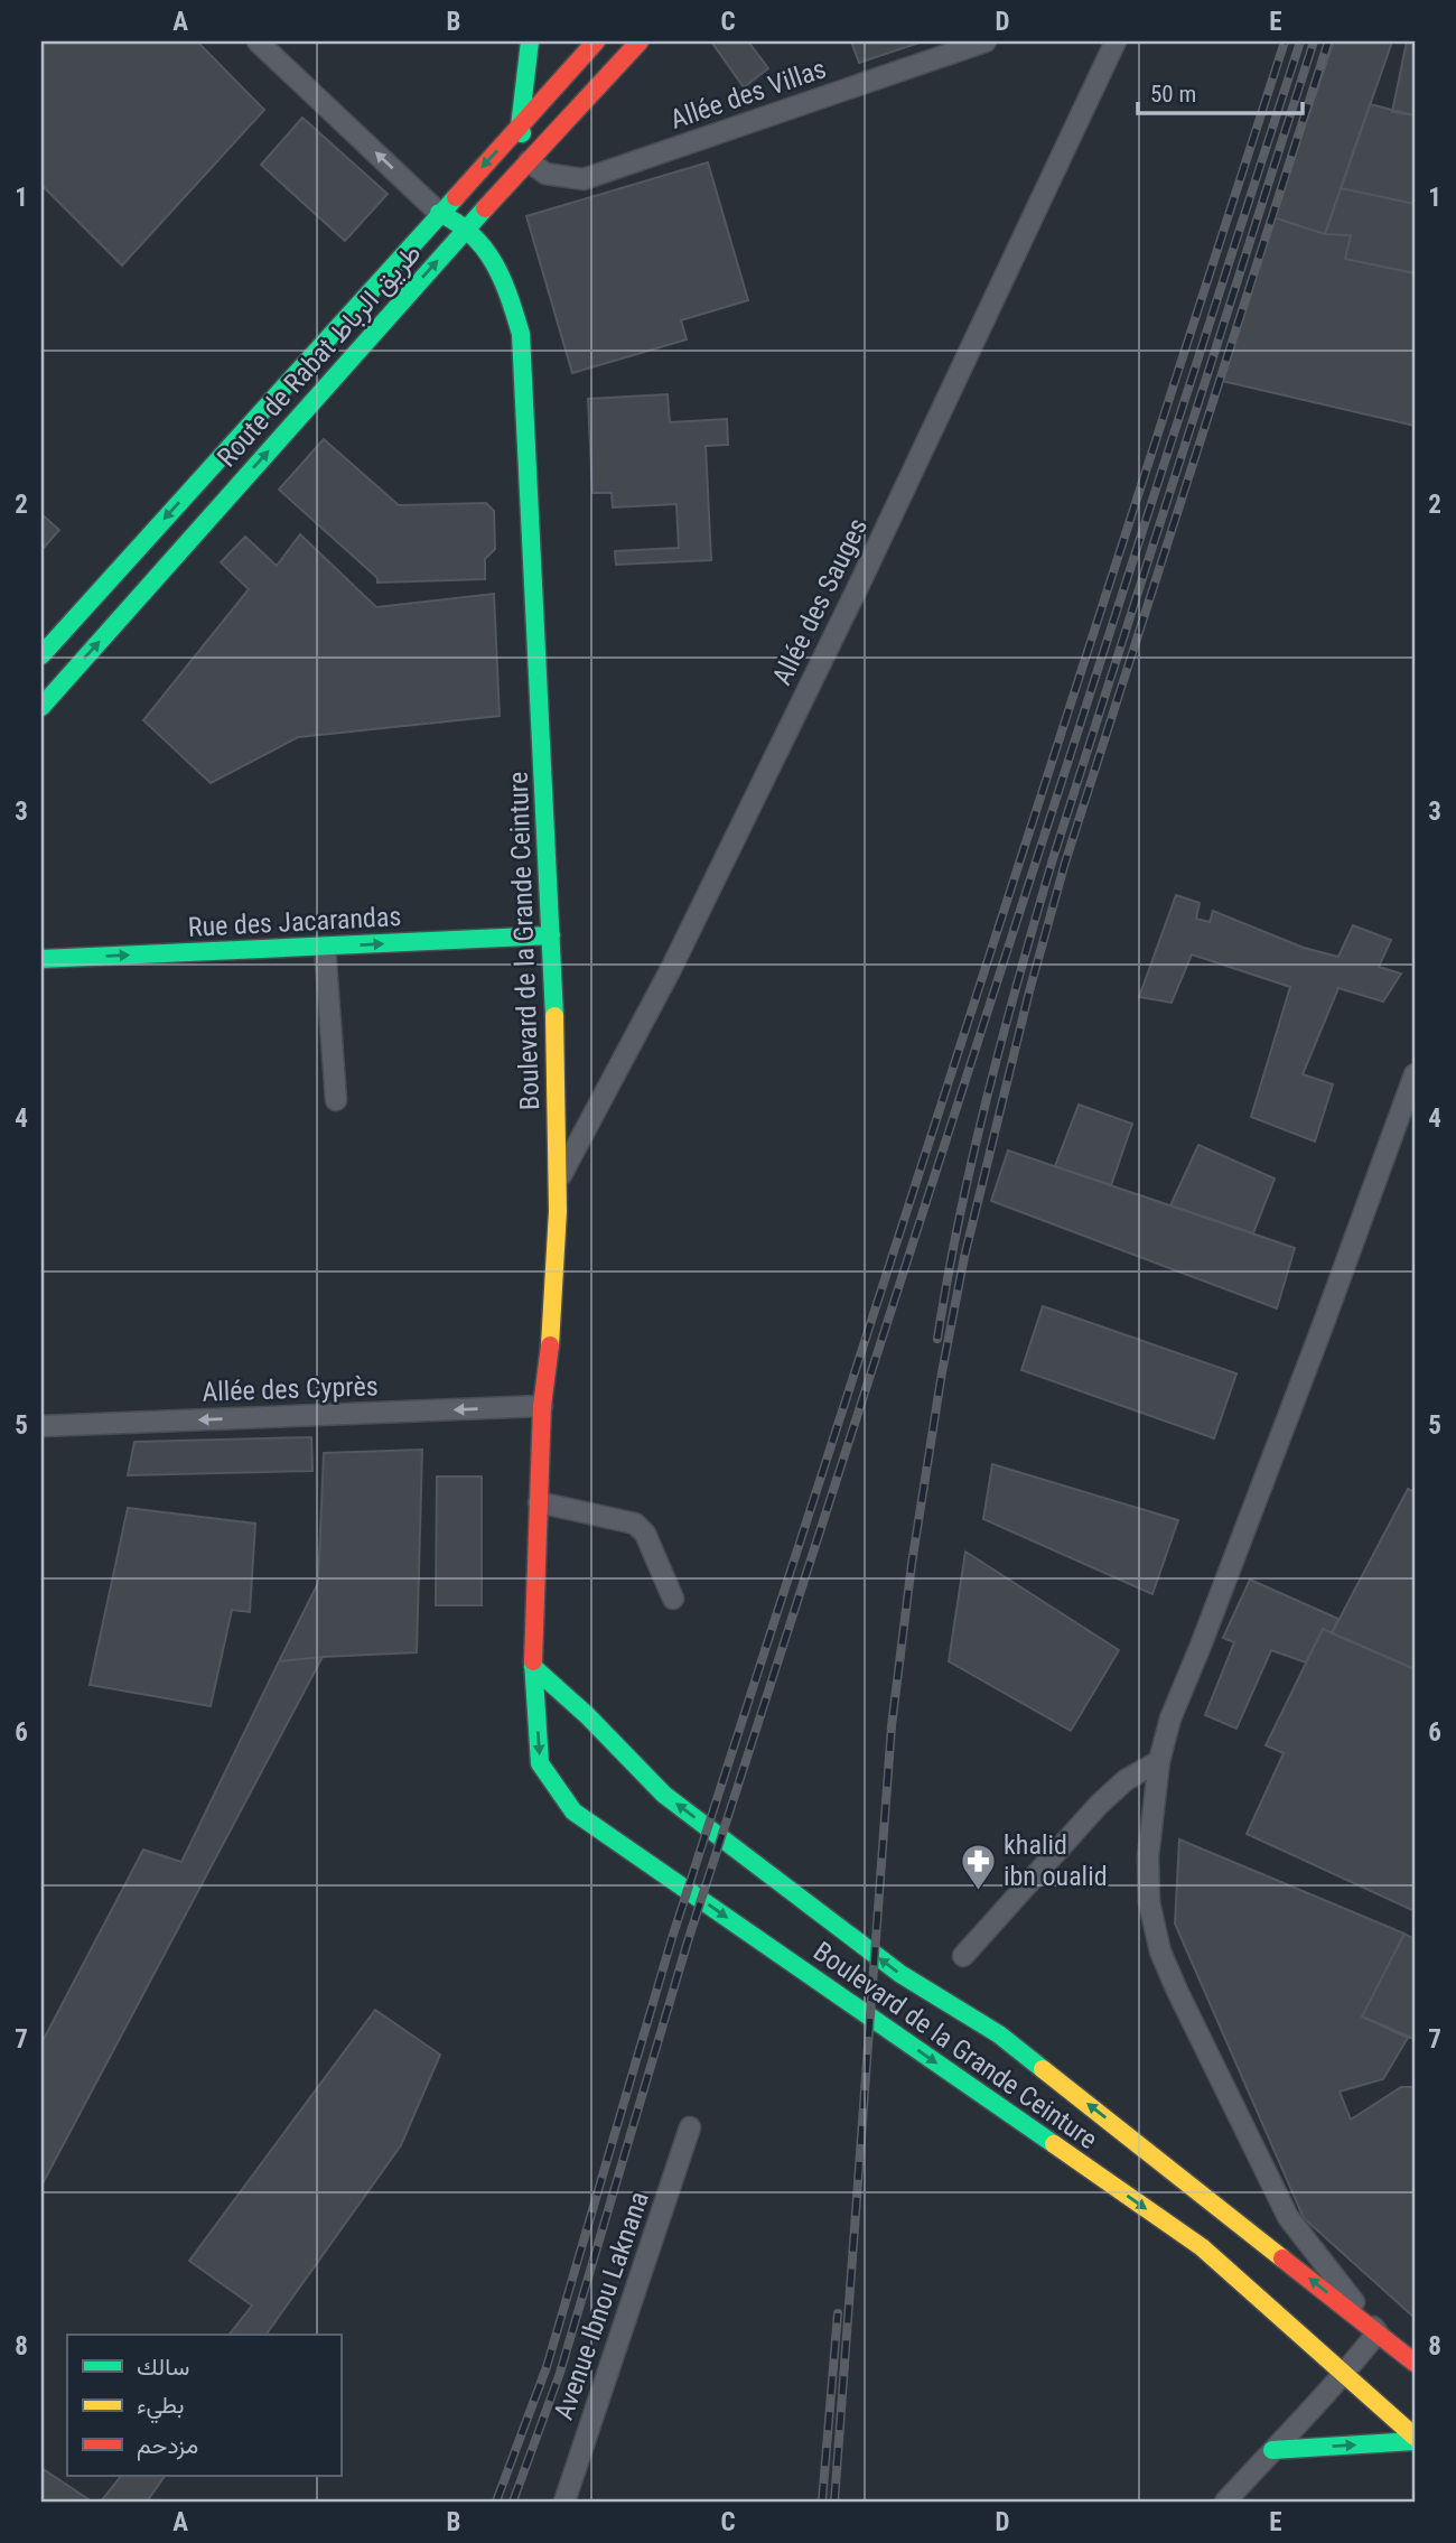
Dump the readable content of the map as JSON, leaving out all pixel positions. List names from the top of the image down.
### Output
{
  "streets": {
    "main road": ["Route de Rabat طريق الرباط", "Rue des Jacarandas", "Boulevard de la Grande Ceinture"],
    "street": [
      "Allée des Villas",
      "Allée des Sauges",
      "Allée des Cyprès",
      "Avenue Ibnou Laknana"
    ]
  },
  "crossings": [
    ["Allée des Villas", "Route de Rabat طريق الرباط"],
    ["Route de Rabat طريق الرباط", "Boulevard de la Grande Ceinture"],
    ["Allée des Sauges", "Boulevard de la Grande Ceinture"],
    ["Rue des Jacarandas", "Boulevard de la Grande Ceinture"],
    ["Boulevard de la Grande Ceinture", "Allée des Cyprès"]
  ],
  "one_way": ["Rue des Jacarandas", "Allée des Cyprès"],
  "places": {
    "pharmacy": ["khalid ibn oualid"]
  },
  "legend": ["سالك", "بطيء", "مزدحم"],
  "scale_bar": "50 m",
  "grid": {
    "columns": [
      "A",
      "B",
      "C",
      "D",
      "E"
    ],
    "rows": [
      "1",
      "2",
      "3",
      "4",
      "5",
      "6",
      "7",
      "8"
    ]
  }
}
